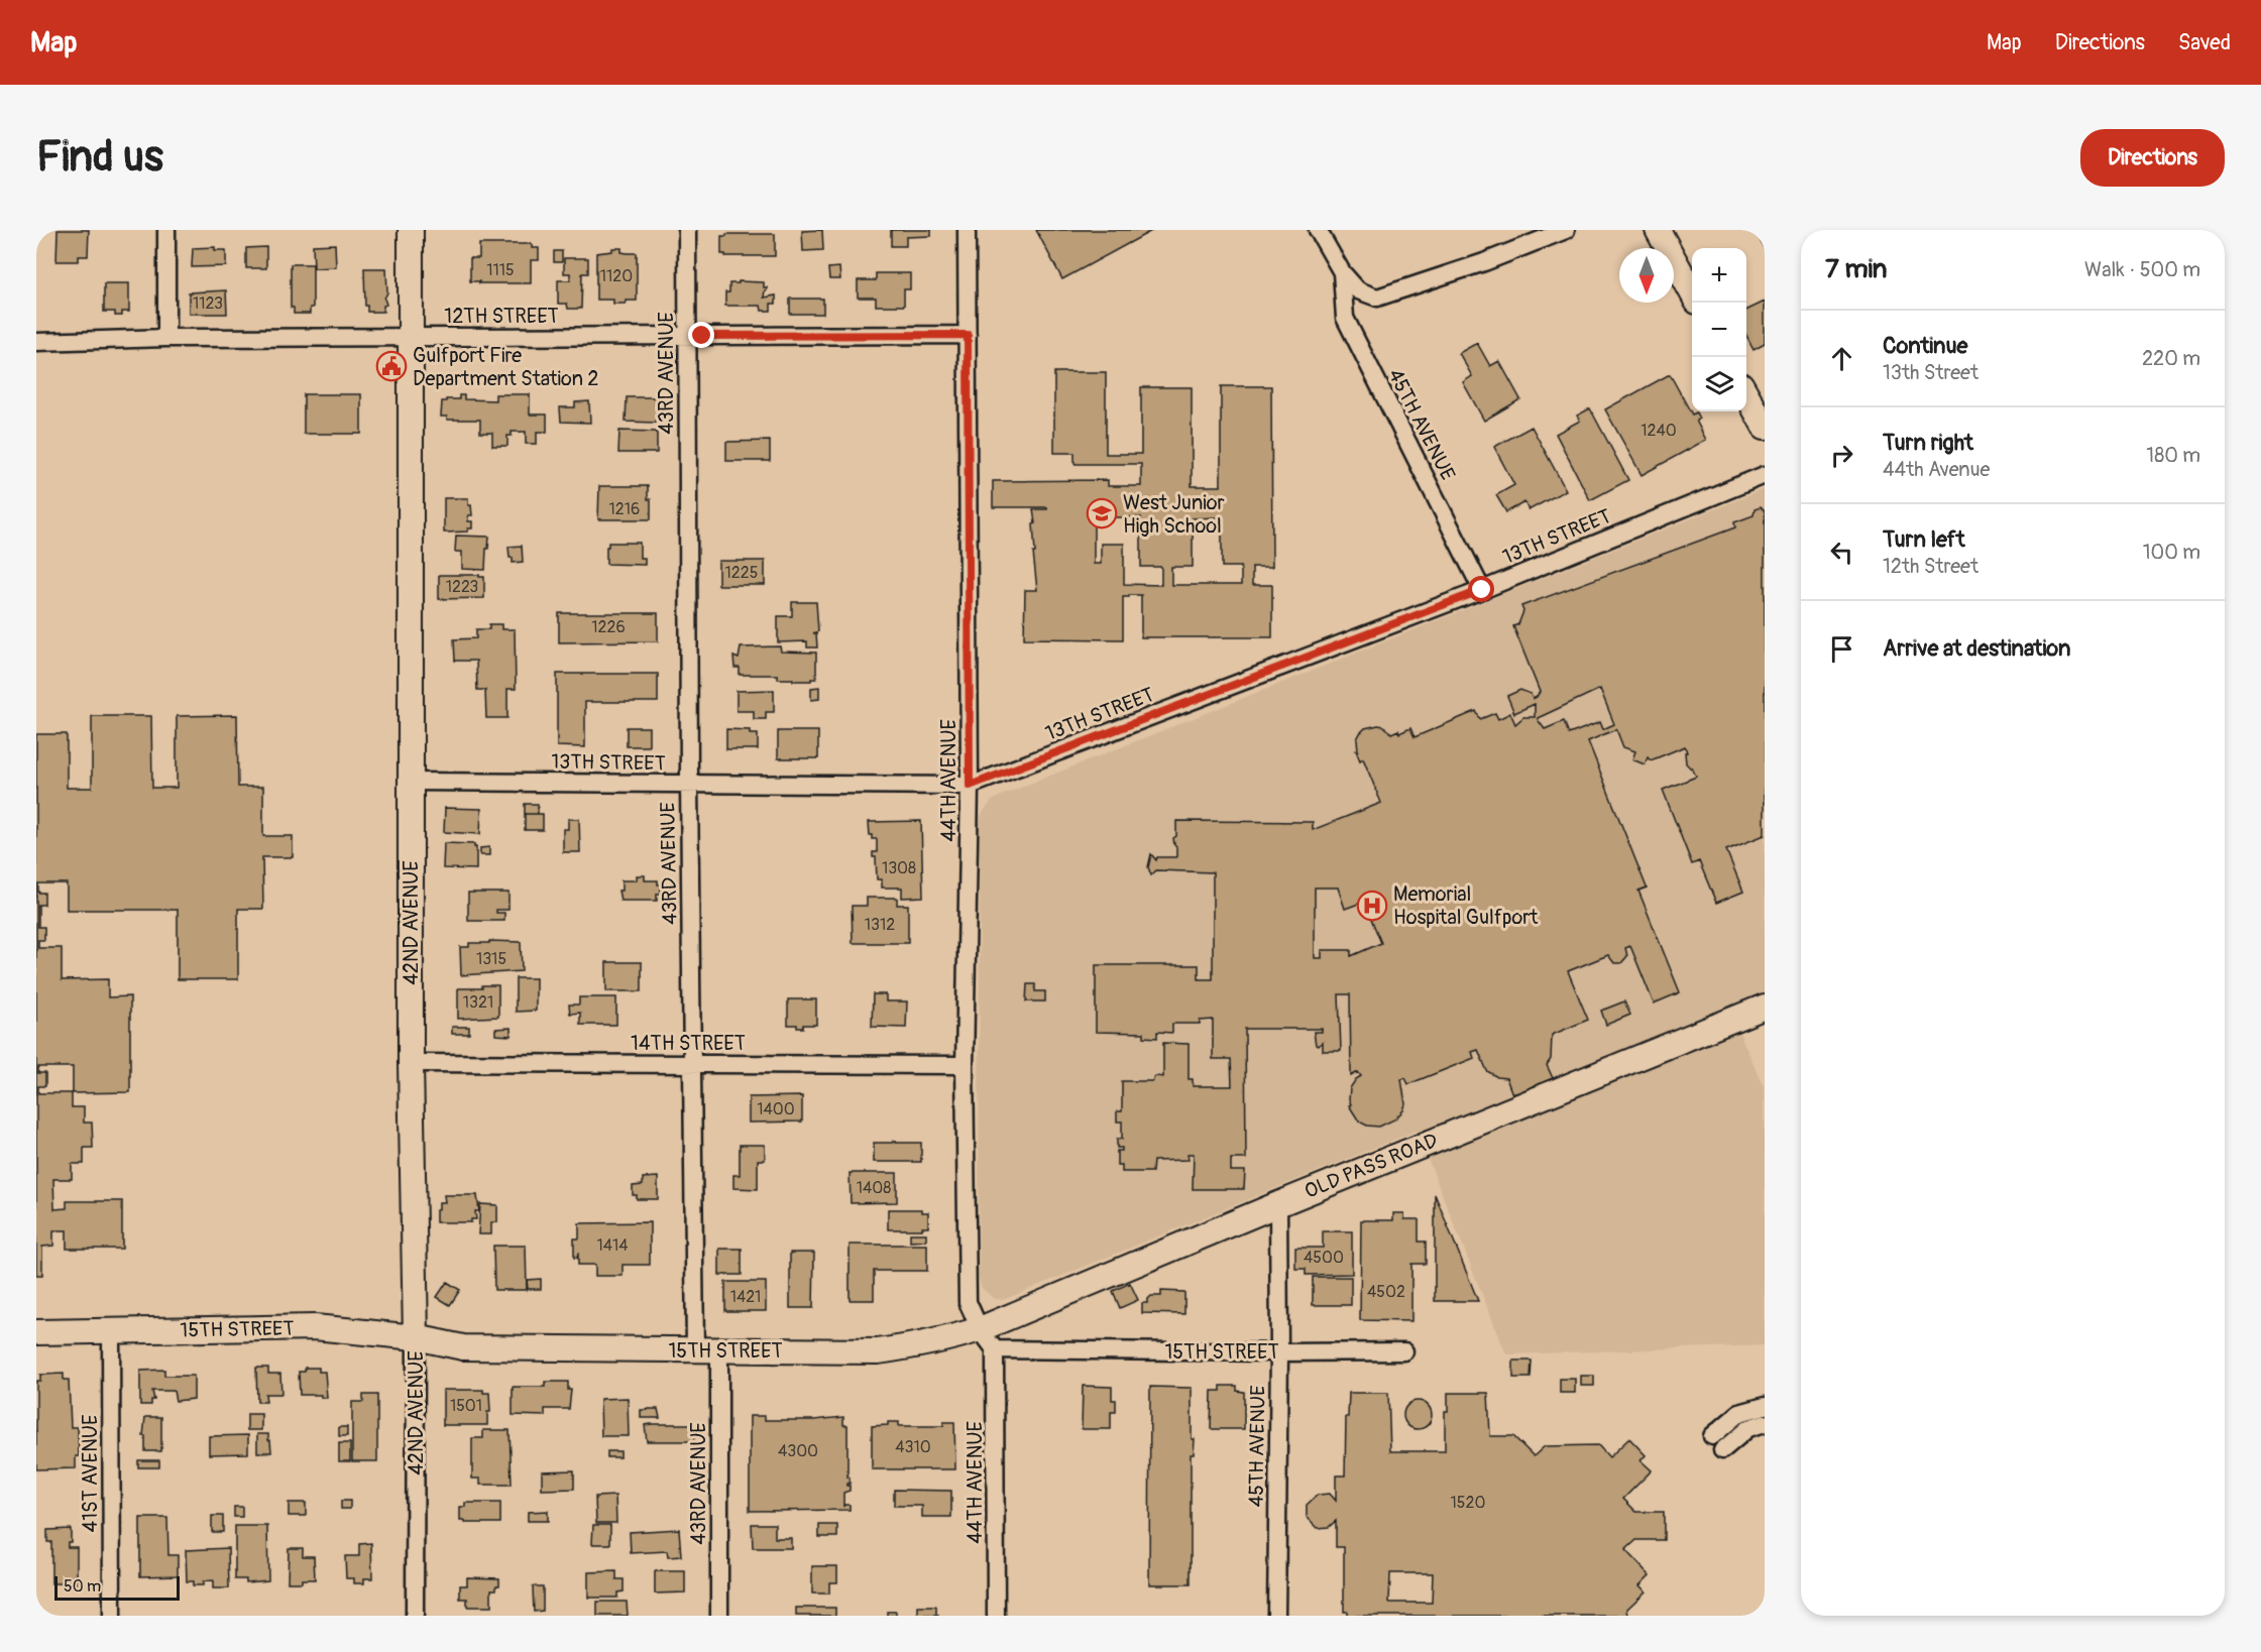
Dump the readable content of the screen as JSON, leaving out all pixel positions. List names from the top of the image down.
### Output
{
  "streets": {
    "main road": ["42ND AVENUE", "OLD PASS ROAD", "15TH STREET"],
    "street": [
      "12TH STREET",
      "43RD AVENUE",
      "45TH AVENUE",
      "13TH STREET",
      "44TH AVENUE",
      "14TH STREET",
      "41ST AVENUE"
    ]
  },
  "crossings": [
    ["12TH STREET", "43RD AVENUE"],
    ["12TH STREET", "44TH AVENUE"],
    ["12TH STREET", "42ND AVENUE"],
    ["43RD AVENUE", "13TH STREET"],
    ["43RD AVENUE", "14TH STREET"],
    ["43RD AVENUE", "15TH STREET"],
    ["45TH AVENUE", "13TH STREET"],
    ["45TH AVENUE", "OLD PASS ROAD"],
    ["45TH AVENUE", "15TH STREET"],
    ["13TH STREET", "44TH AVENUE"],
    ["13TH STREET", "42ND AVENUE"],
    ["44TH AVENUE", "14TH STREET"],
    ["44TH AVENUE", "OLD PASS ROAD"],
    ["44TH AVENUE", "15TH STREET"],
    ["42ND AVENUE", "14TH STREET"],
    ["42ND AVENUE", "15TH STREET"],
    ["OLD PASS ROAD", "15TH STREET"],
    ["15TH STREET", "41ST AVENUE"]
  ],
  "places": {
    "public building": ["Gulfport Fire Department Station 2"],
    "school or university": ["West Junior High School"],
    "hospital": ["Memorial Hospital Gulfport"]
  },
  "house_numbers": [
    "1115",
    "1120",
    "1123",
    "1240",
    "1216",
    "1225",
    "1223",
    "1226",
    "1308",
    "1312",
    "1315",
    "1321",
    "1400",
    "1408",
    "1414",
    "4500",
    "4502",
    "1421",
    "1501",
    "4310",
    "4300",
    "1520"
  ],
  "scale_bar": "50 m",
  "north": "bottom",
  "page": {
    "header": "Map",
    "nav": ["Map", "Directions", "Saved"],
    "buttons": "Directions",
    "title": "Find us",
    "heading": ["7 min", "Walk · 500 m"],
    "map_buttons": ["+", "−"],
    "list": [
      ["Continue", "13th Street", "220 m"],
      ["Turn right", "44th Avenue", "180 m"],
      ["Turn left", "12th Street", "100 m"],
      "Arrive at destination"
    ],
    "scale": "50 m"
  }
}
